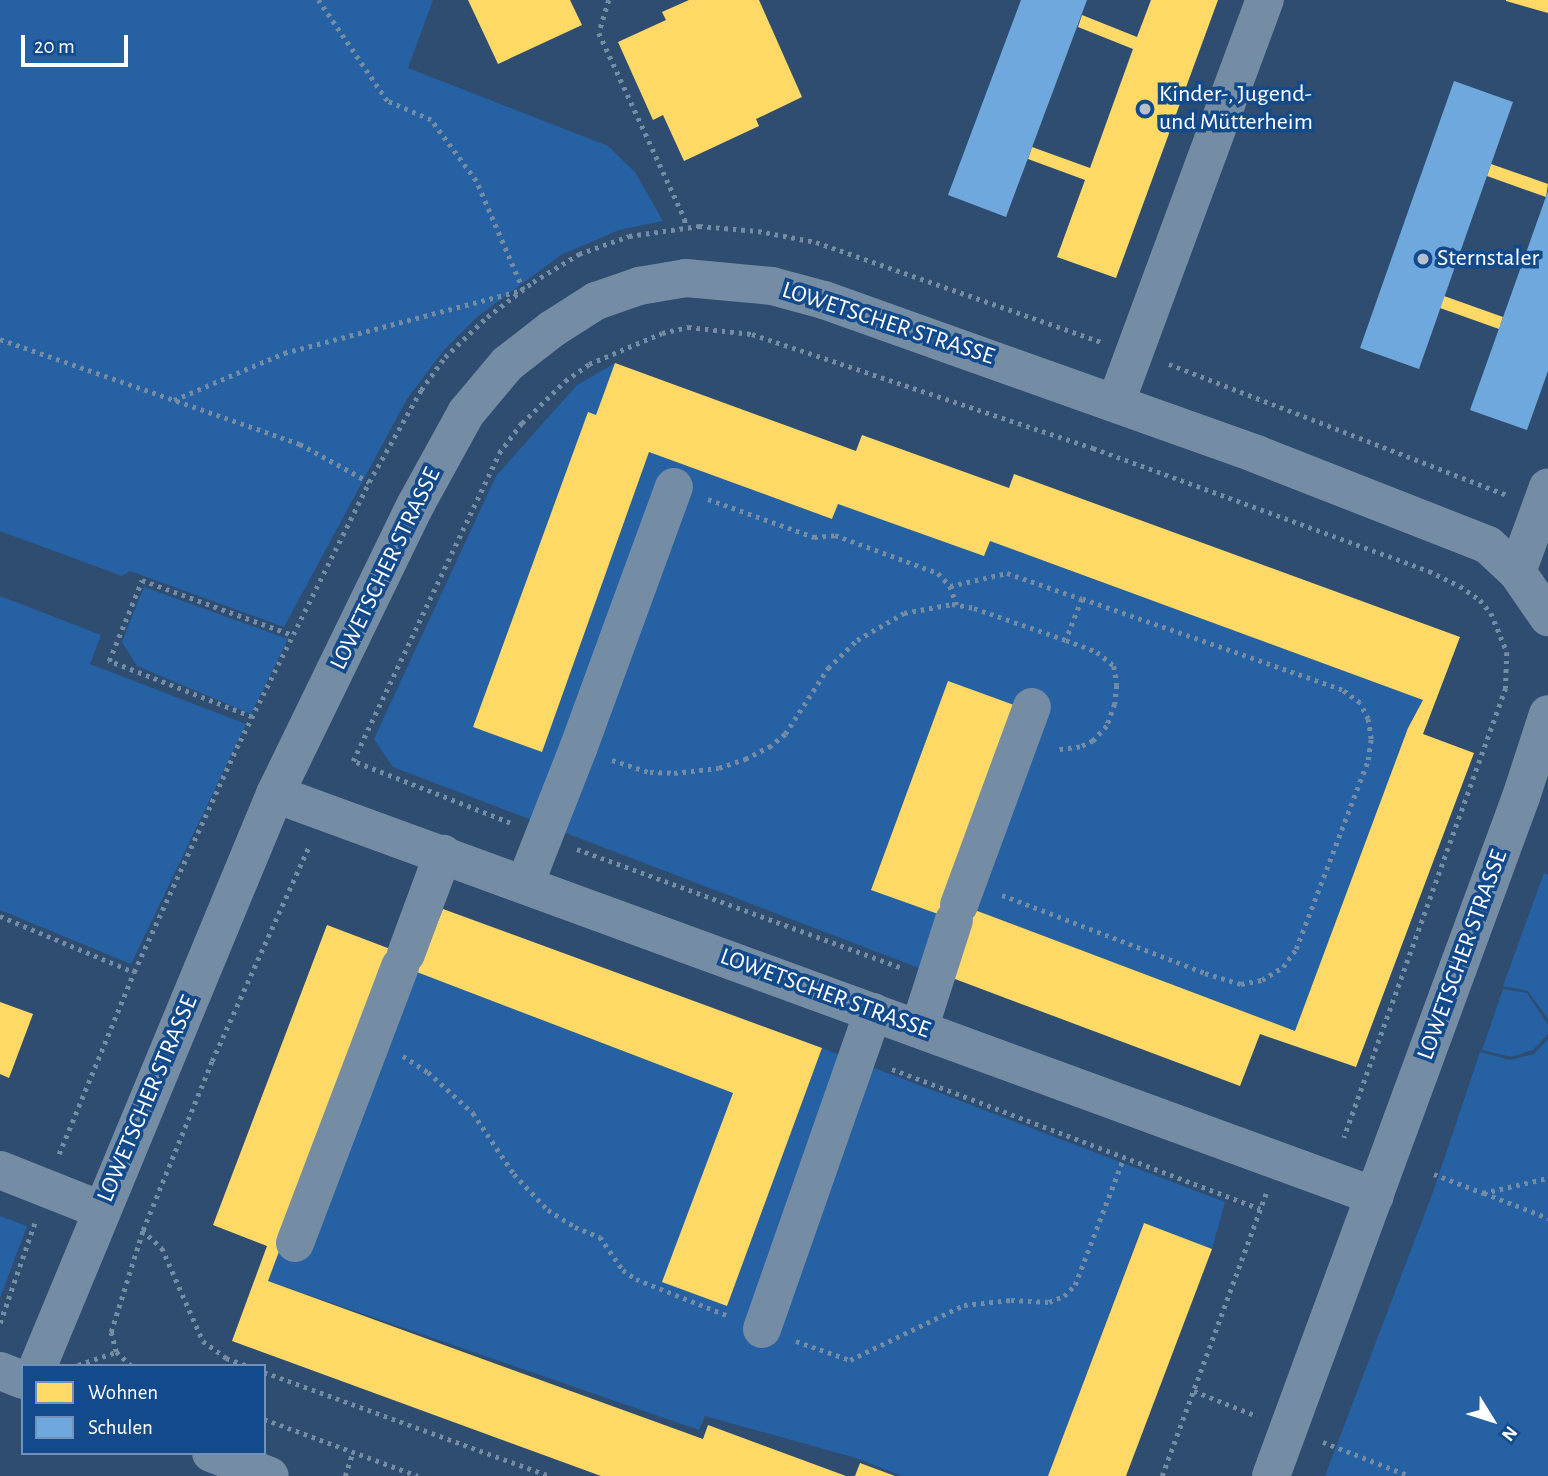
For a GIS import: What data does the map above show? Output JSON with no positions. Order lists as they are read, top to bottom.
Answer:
{
  "streets": {
    "street": ["LOWETSCHER STRASSE"]
  },
  "places": ["Kinder-, Jugend- und Mütterheim", "Sternstaler"],
  "legend": ["Wohnen", "Schulen"],
  "scale_bar": "20 m",
  "north": "bottom right"
}
